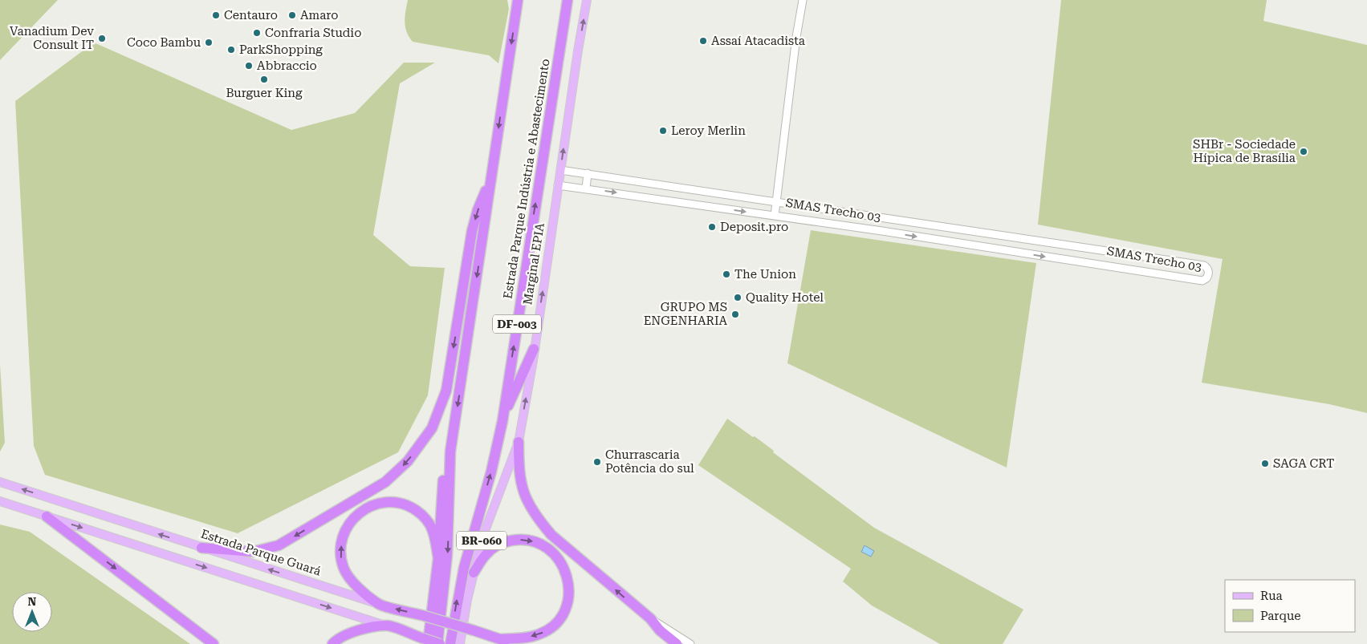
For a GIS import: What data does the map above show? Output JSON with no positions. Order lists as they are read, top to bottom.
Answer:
{
  "streets": {
    "highway": ["Estrada Parque Indústria e Abastecimento", "DF-003", "Estrada Parque Guará"],
    "main road": ["Marginal EPIA", "BR-060"],
    "street": ["SMAS Trecho 03"]
  },
  "crossings": [
    ["SMAS Trecho 03", "Marginal EPIA"]
  ],
  "one_way": ["Marginal EPIA"],
  "places": [
    "Centauro",
    "Amaro",
    "Confraria Studio",
    "Vanadium Dev Consult IT",
    "Assaí Atacadista",
    "Coco Bambu",
    "ParkShopping",
    "Abbraccio",
    "Burguer King",
    "Leroy Merlin",
    "SHBr - Sociedade Hípica de Brasília",
    "Deposit.pro",
    "The Union",
    "Quality Hotel",
    "GRUPO MS ENGENHARIA",
    "Churrascaria Potência do sul",
    "SAGA CRT"
  ],
  "legend": ["Rua", "Parque"],
  "north": "top"
}
